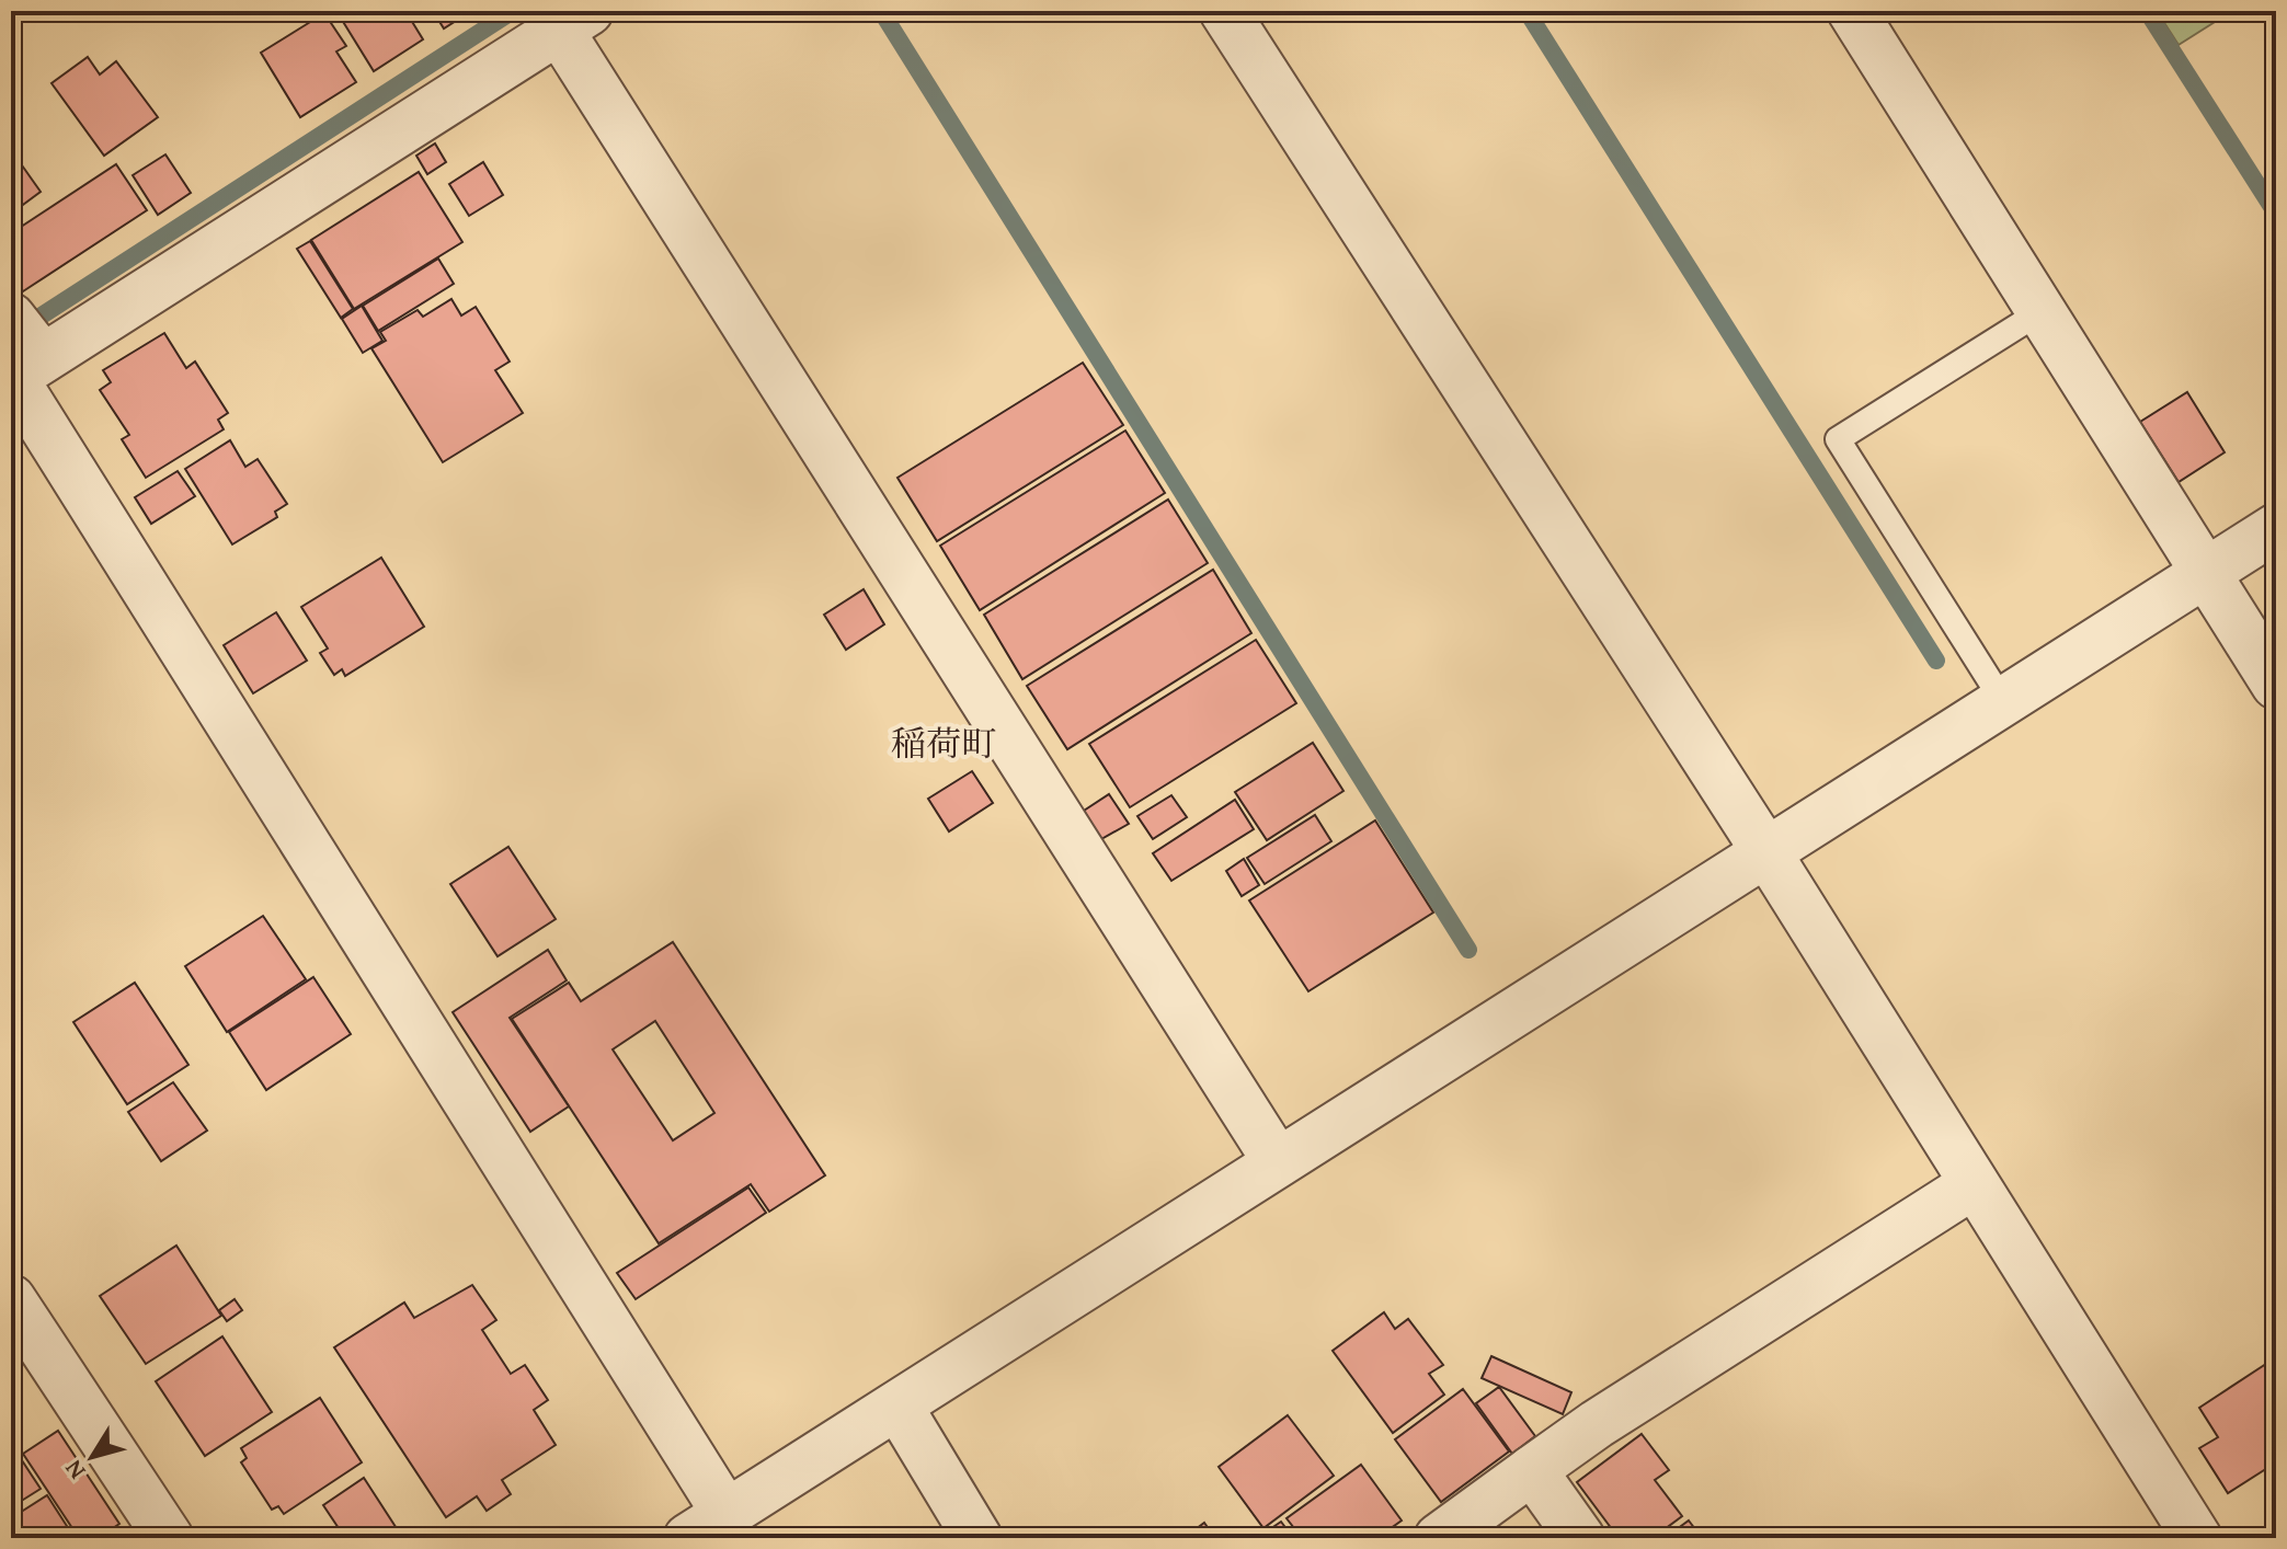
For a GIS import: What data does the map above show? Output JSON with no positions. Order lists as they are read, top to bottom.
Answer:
{
  "districts": ["稲荷町"],
  "north": "bottom left"
}
